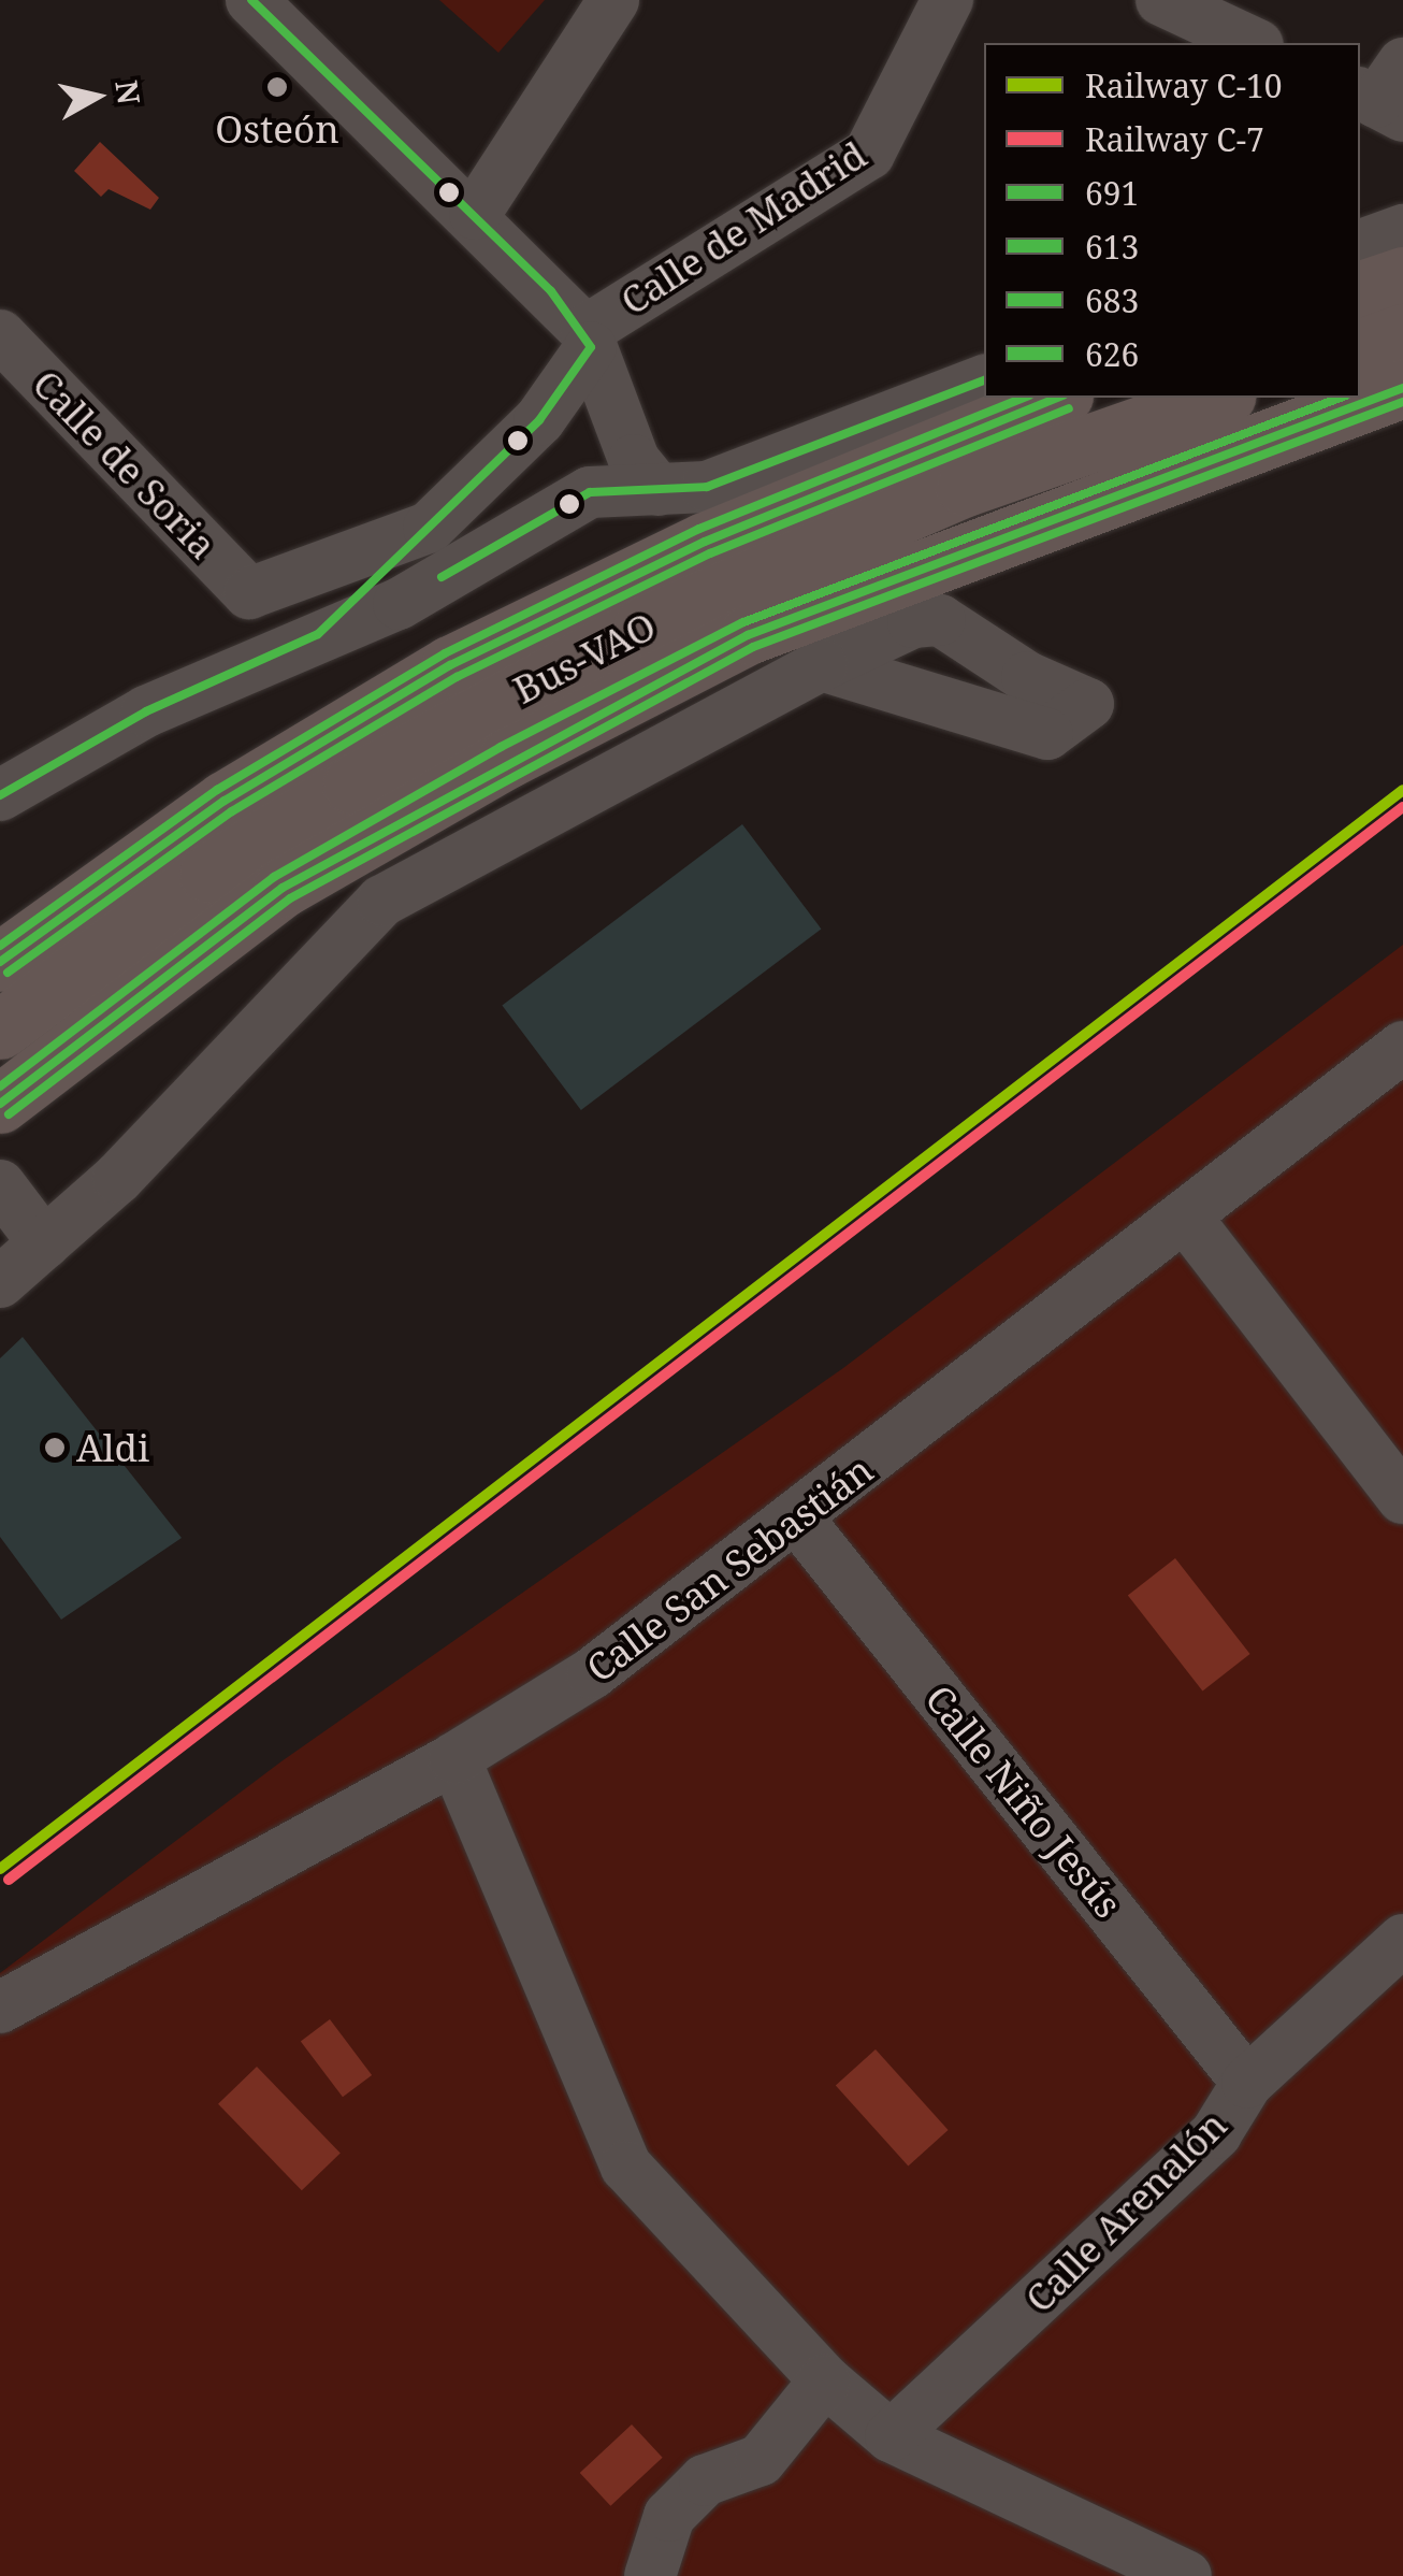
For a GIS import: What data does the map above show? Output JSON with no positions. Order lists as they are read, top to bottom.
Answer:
{
  "streets": {
    "highway": ["Bus-VAO"],
    "street": [
      "Calle de Madrid",
      "Calle de Soria",
      "Calle San Sebastián",
      "Calle Niño Jesús",
      "Calle Arenalón"
    ]
  },
  "crossings": [
    ["Calle San Sebastián", "Calle Niño Jesús"],
    ["Calle Niño Jesús", "Calle Arenalón"]
  ],
  "places": ["Osteón", "Aldi"],
  "lines": [
    "transit line 626",
    "transit line 691",
    "transit line 683",
    "transit line 613",
    "rail line C-10",
    "rail line C-7"
  ],
  "legend": [
    "Railway C-10",
    "Railway C-7",
    "691",
    "613",
    "683",
    "626"
  ],
  "north": "right"
}
